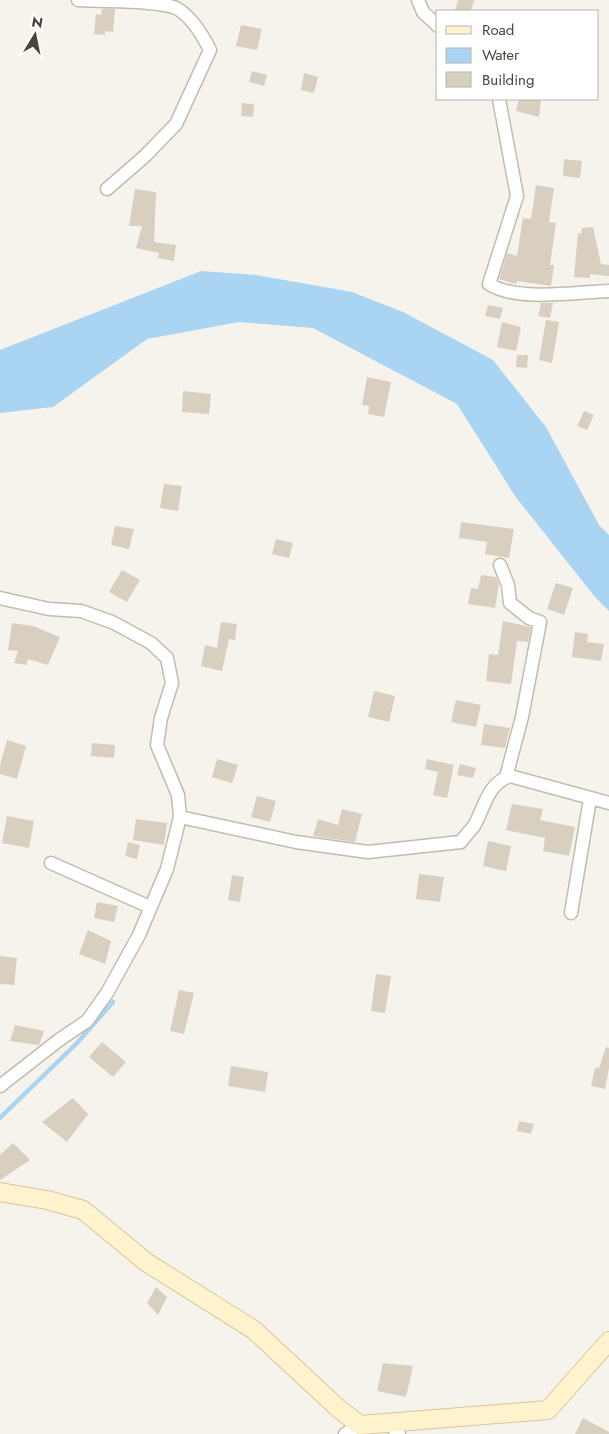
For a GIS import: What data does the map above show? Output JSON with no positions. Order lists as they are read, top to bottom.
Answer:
{
  "legend": ["Road", "Water", "Building"],
  "north": "top"
}
